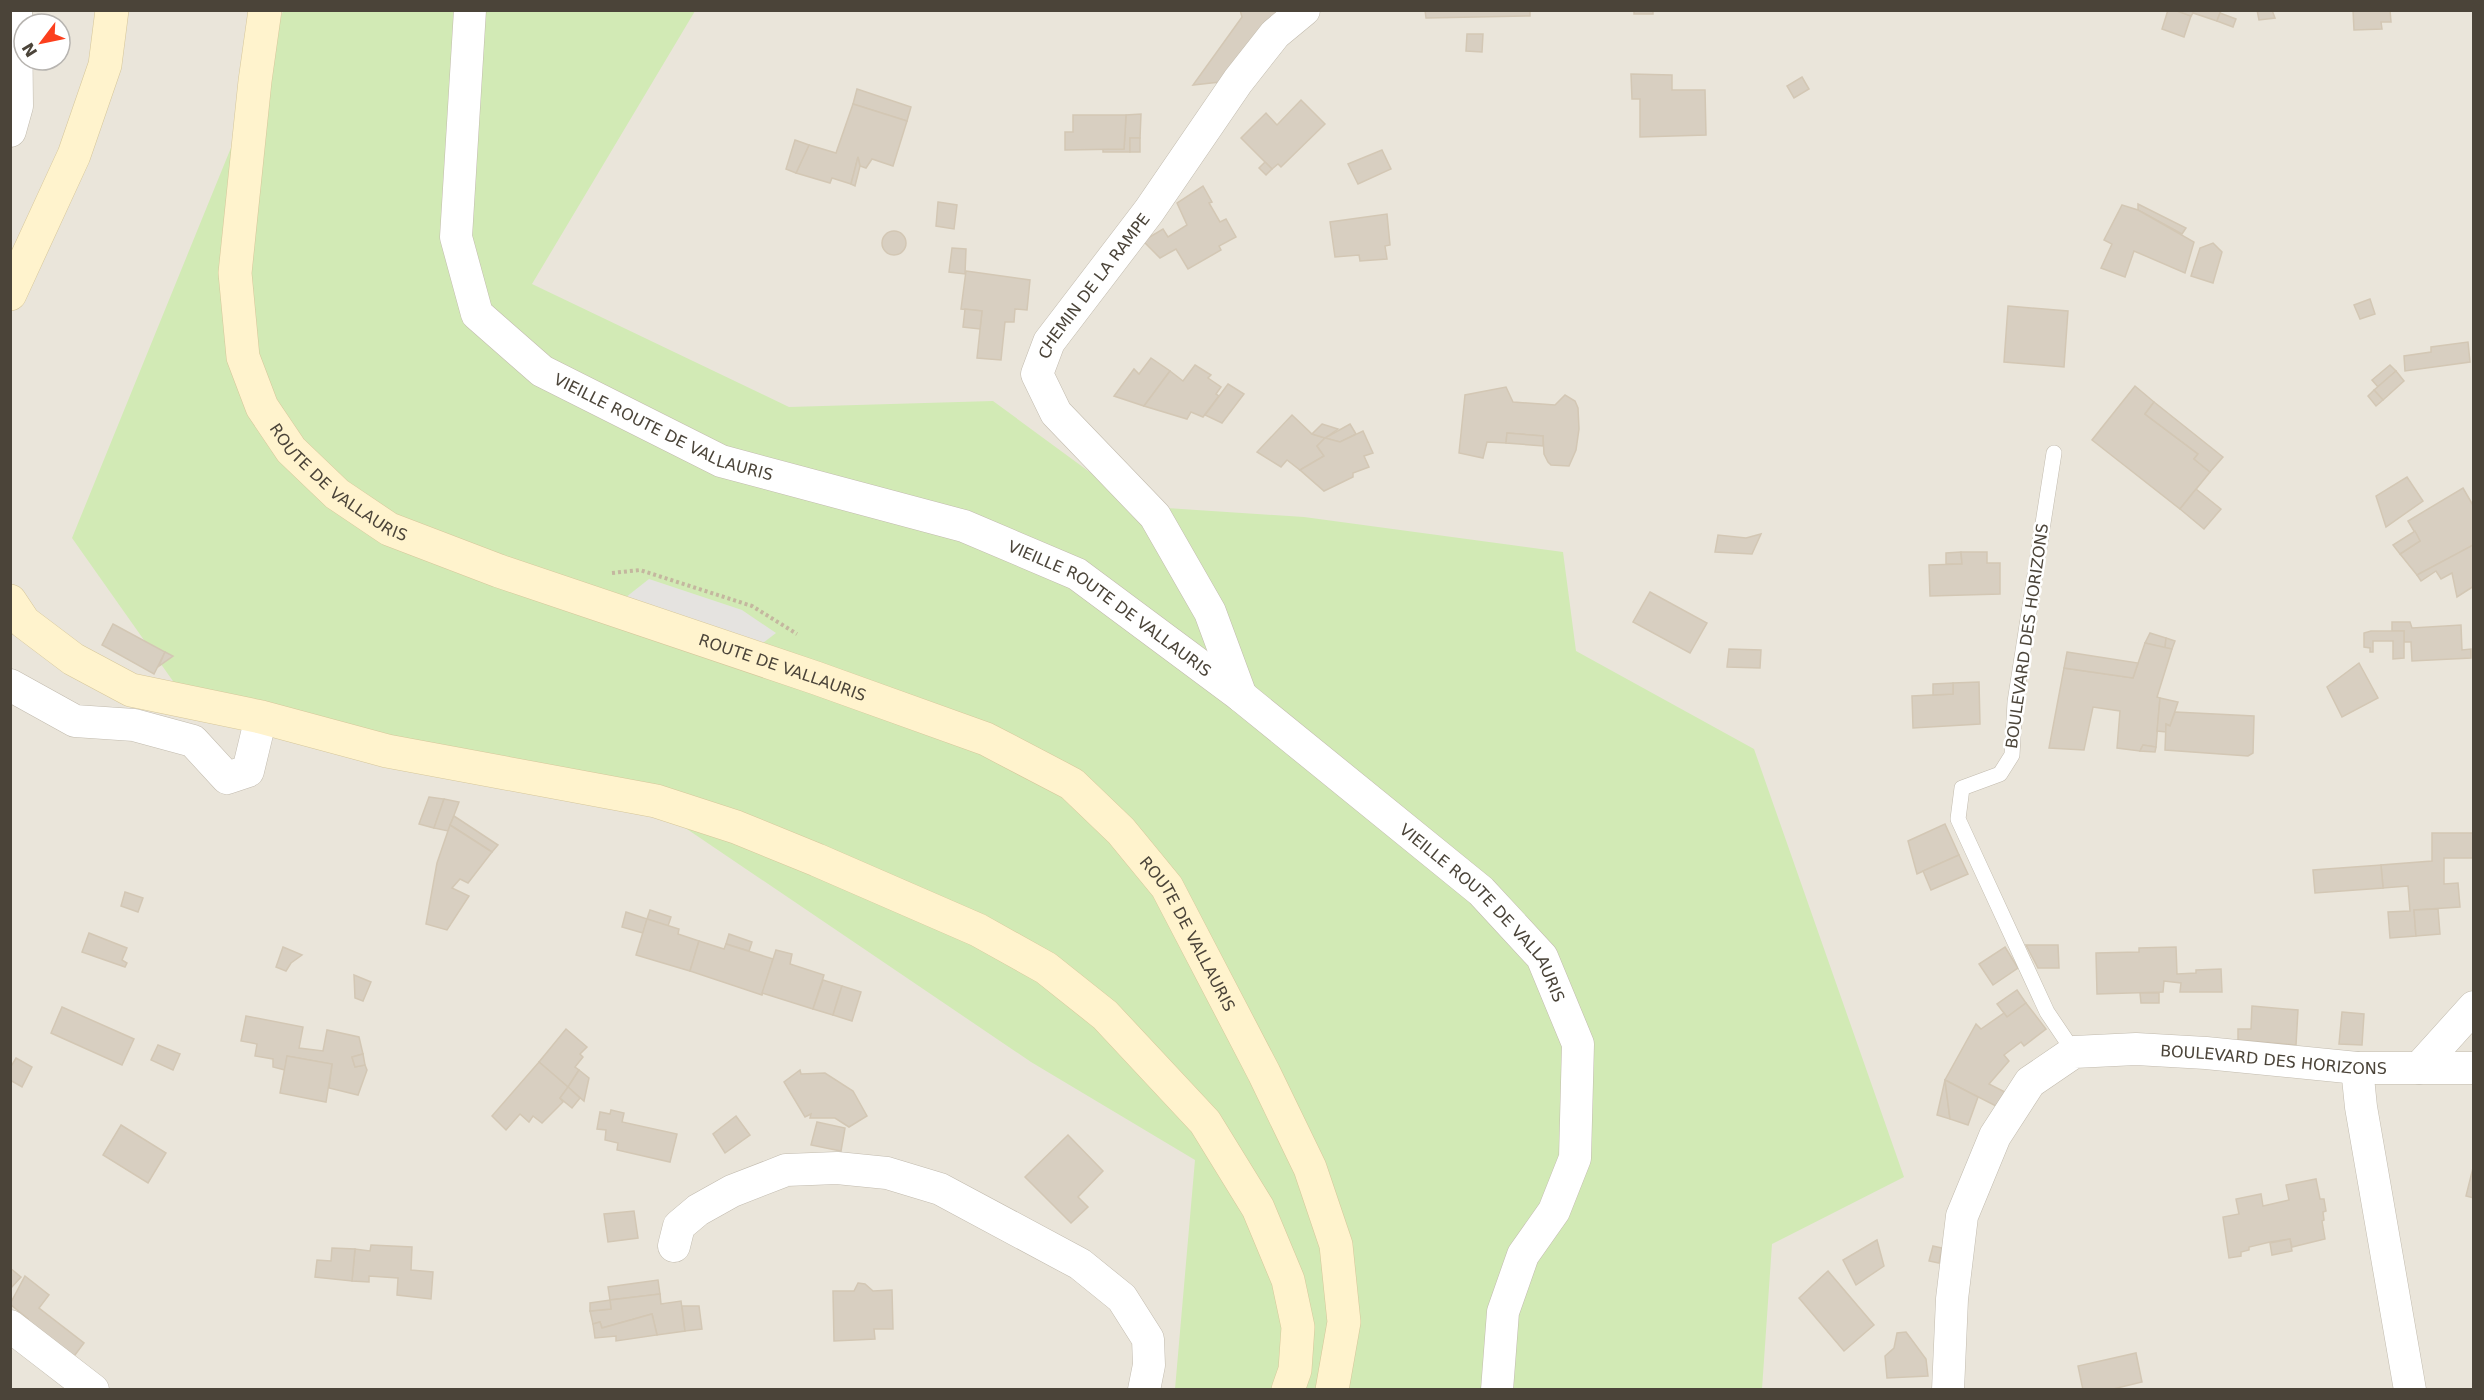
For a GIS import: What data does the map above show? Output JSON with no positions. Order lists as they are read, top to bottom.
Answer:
{
  "streets": {
    "main road": ["ROUTE DE VALLAURIS"],
    "street": ["CHEMIN DE LA RAMPE", "VIEILLE ROUTE DE VALLAURIS", "BOULEVARD DES HORIZONS"]
  },
  "crossings": [
    ["CHEMIN DE LA RAMPE", "VIEILLE ROUTE DE VALLAURIS"]
  ],
  "north": "bottom left"
}
